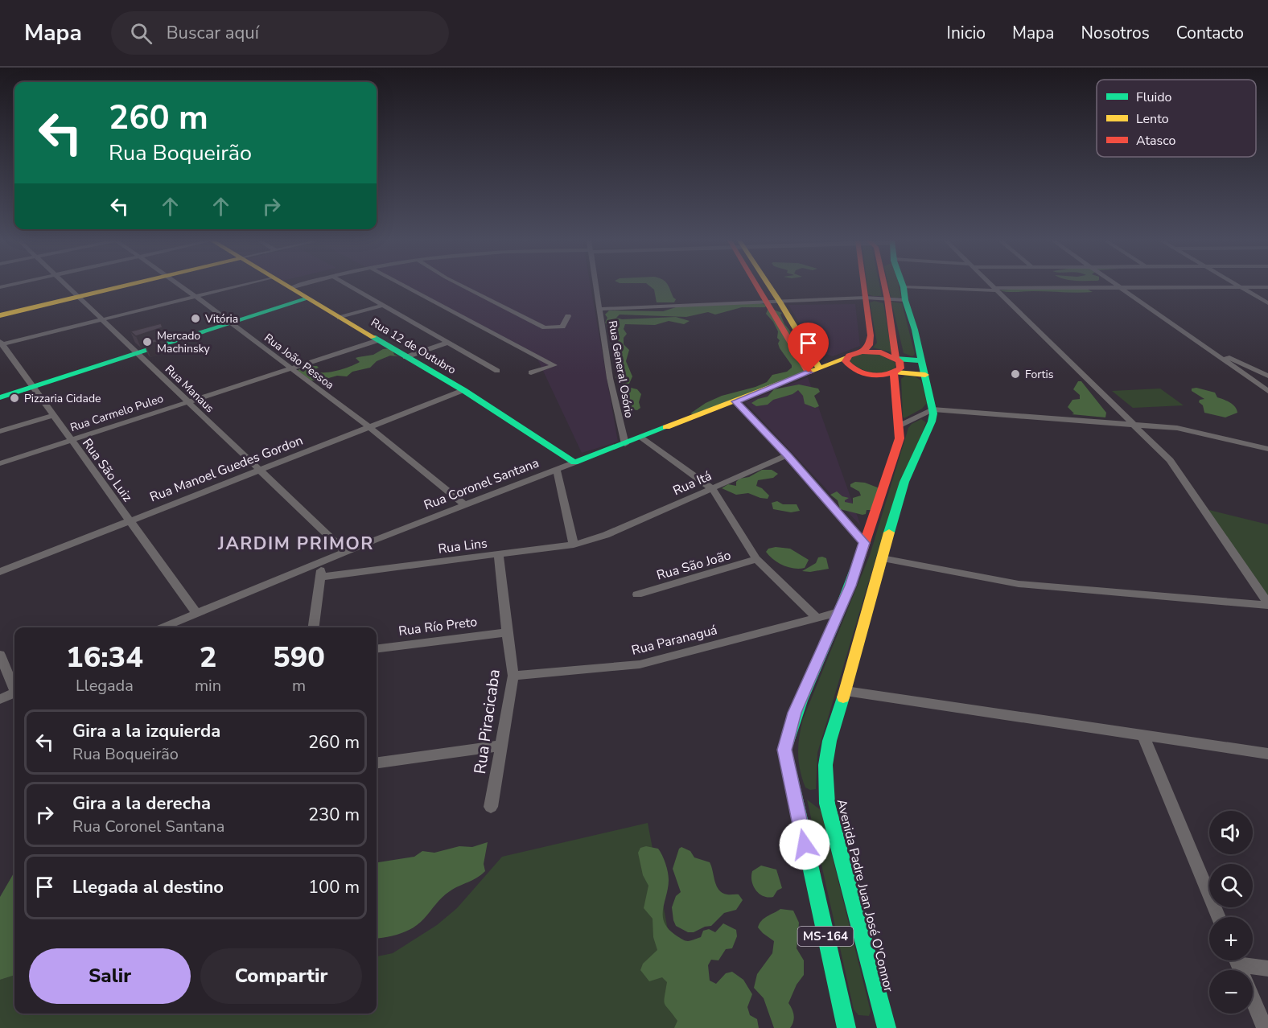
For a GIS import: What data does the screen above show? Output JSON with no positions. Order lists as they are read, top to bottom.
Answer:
{
  "streets": {
    "main road": [
      "Rua 12 de Outubro",
      "Rua Coronel Santana",
      "Avenida Padre Juan José O'Connor",
      "MS-164"
    ],
    "street": [
      "Rua João Pessoa",
      "Rua General Osório",
      "Rua Manaus",
      "Rua Carmelo Puleo",
      "Rua Manoel Guedes Gordon",
      "Rua São Luiz",
      "Rua Itá",
      "Rua Lins",
      "Rua São João",
      "Rua Río Preto",
      "Rua Paranaguá",
      "Rua Piracicaba"
    ]
  },
  "crossings": [
    ["Rua 12 de Outubro", "Rua Carmelo Puleo"],
    ["Rua 12 de Outubro", "Rua Manoel Guedes Gordon"],
    ["Rua 12 de Outubro", "Rua Coronel Santana"],
    ["Rua João Pessoa", "Rua Carmelo Puleo"],
    ["Rua João Pessoa", "Rua Manoel Guedes Gordon"],
    ["Rua João Pessoa", "Rua Coronel Santana"],
    ["Rua General Osório", "Rua Coronel Santana"],
    ["Rua Manaus", "Rua Carmelo Puleo"],
    ["Rua Manaus", "Rua Manoel Guedes Gordon"],
    ["Rua Manaus", "Rua Coronel Santana"],
    ["Rua Carmelo Puleo", "Rua São Luiz"],
    ["Rua Manoel Guedes Gordon", "Rua São Luiz"],
    ["Rua São Luiz", "Rua Coronel Santana"],
    ["Rua Itá", "Rua Lins"],
    ["Rua Coronel Santana", "Avenida Padre Juan José O'Connor"],
    ["Rua Coronel Santana", "MS-164"],
    ["Rua Lins", "Rua Piracicaba"],
    ["Rua Río Preto", "Rua Piracicaba"],
    ["Rua Paranaguá", "Rua Piracicaba"],
    ["Rua Paranaguá", "MS-164"]
  ],
  "districts": ["JARDIM PRIMOR"],
  "places": [
    "Vitória",
    "Mercado Machinsky",
    "Fortis",
    "Pizzaria Cidade"
  ],
  "legend": ["Fluido", "Lento", "Atasco"],
  "page": {
    "header": "Mapa",
    "search": "Buscar aquí",
    "nav": [
      "Inicio",
      "Mapa",
      "Nosotros",
      "Contacto"
    ],
    "turn": ["260 m", "Rua Boqueirão"],
    "eta": [
      "16:34",
      "Llegada",
      "2",
      "min",
      "590",
      "m"
    ],
    "list": [
      {
        "name": "Gira a la izquierda",
        "note": "Rua Boqueirão",
        "value": "260 m"
      },
      {
        "name": "Gira a la derecha",
        "note": "Rua Coronel Santana",
        "value": "230 m"
      },
      {
        "name": "Llegada al destino",
        "value": "100 m"
      }
    ],
    "map_buttons": ["+", "−"],
    "buttons": ["Salir", "Compartir"]
  }
}
